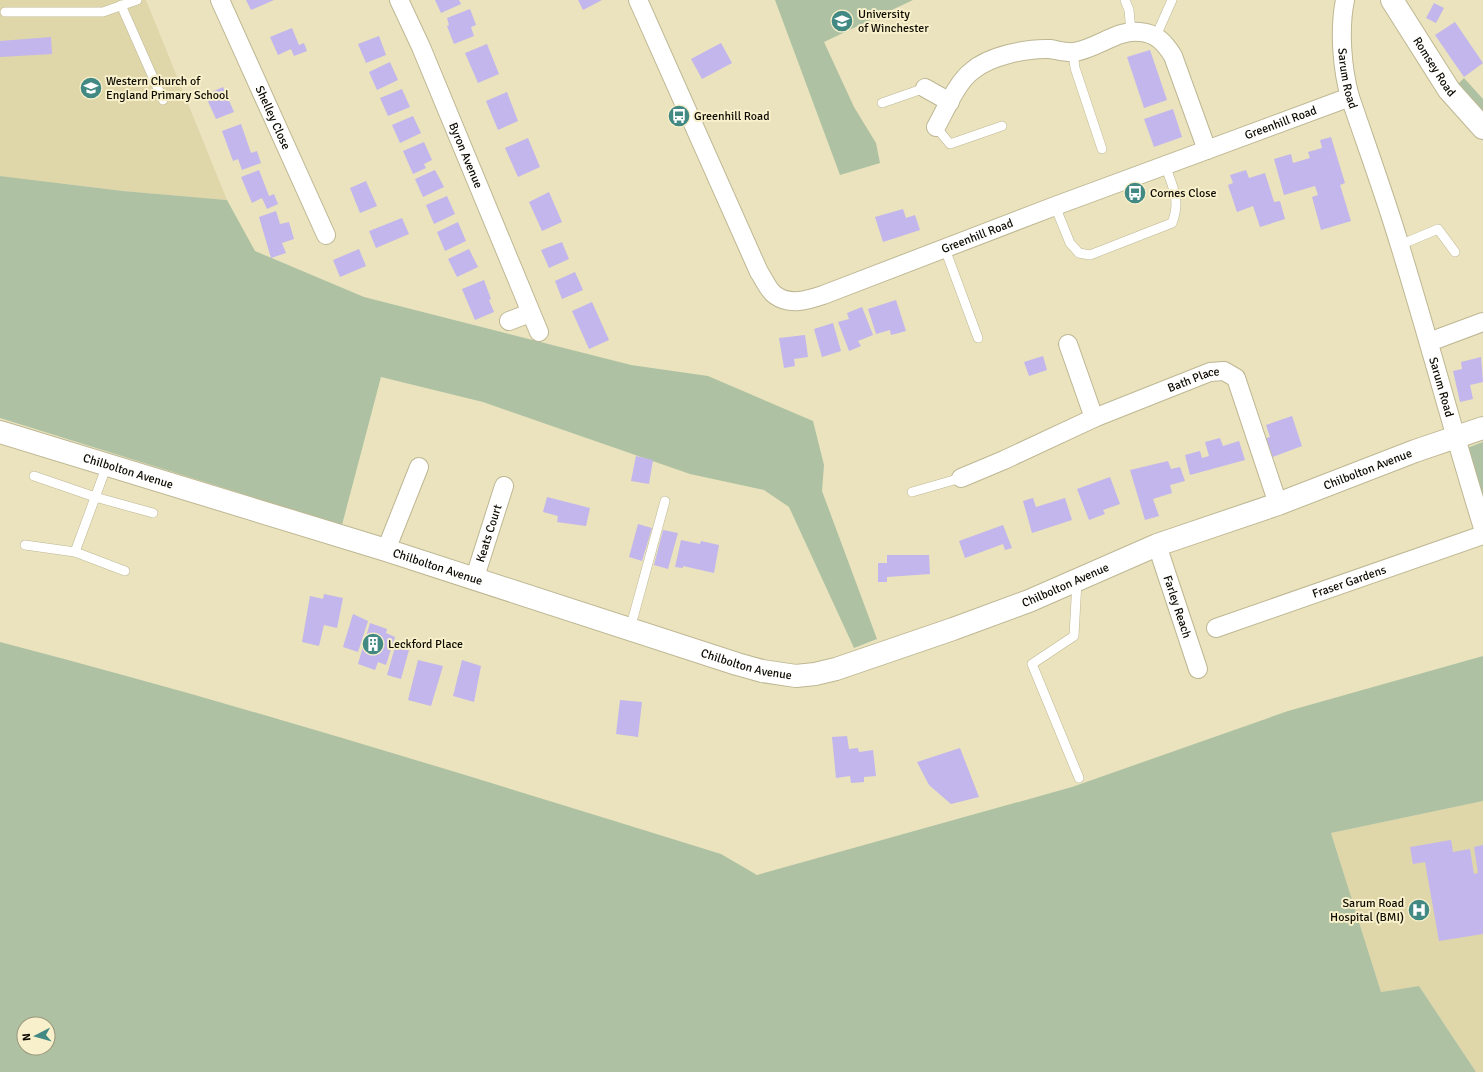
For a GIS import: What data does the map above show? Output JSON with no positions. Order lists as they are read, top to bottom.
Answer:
{
  "streets": {
    "main road": ["Romsey Road", "Chilbolton Avenue"],
    "street": [
      "Sarum Road",
      "Shelley Close",
      "Greenhill Road",
      "Byron Avenue",
      "Bath Place",
      "Keats Court",
      "Fraser Gardens",
      "Farley Reach"
    ]
  },
  "crossings": [
    ["Sarum Road", "Greenhill Road"],
    ["Sarum Road", "Chilbolton Avenue"],
    ["Bath Place", "Chilbolton Avenue"],
    ["Chilbolton Avenue", "Keats Court"],
    ["Chilbolton Avenue", "Farley Reach"]
  ],
  "places": {
    "school or university": ["University of Winchester", "Western Church of England Primary School"],
    "bus stop": ["Greenhill Road", "Cornes Close"],
    "building": ["Leckford Place"],
    "hospital": ["Sarum Road Hospital (BMI)"]
  },
  "north": "left"
}
